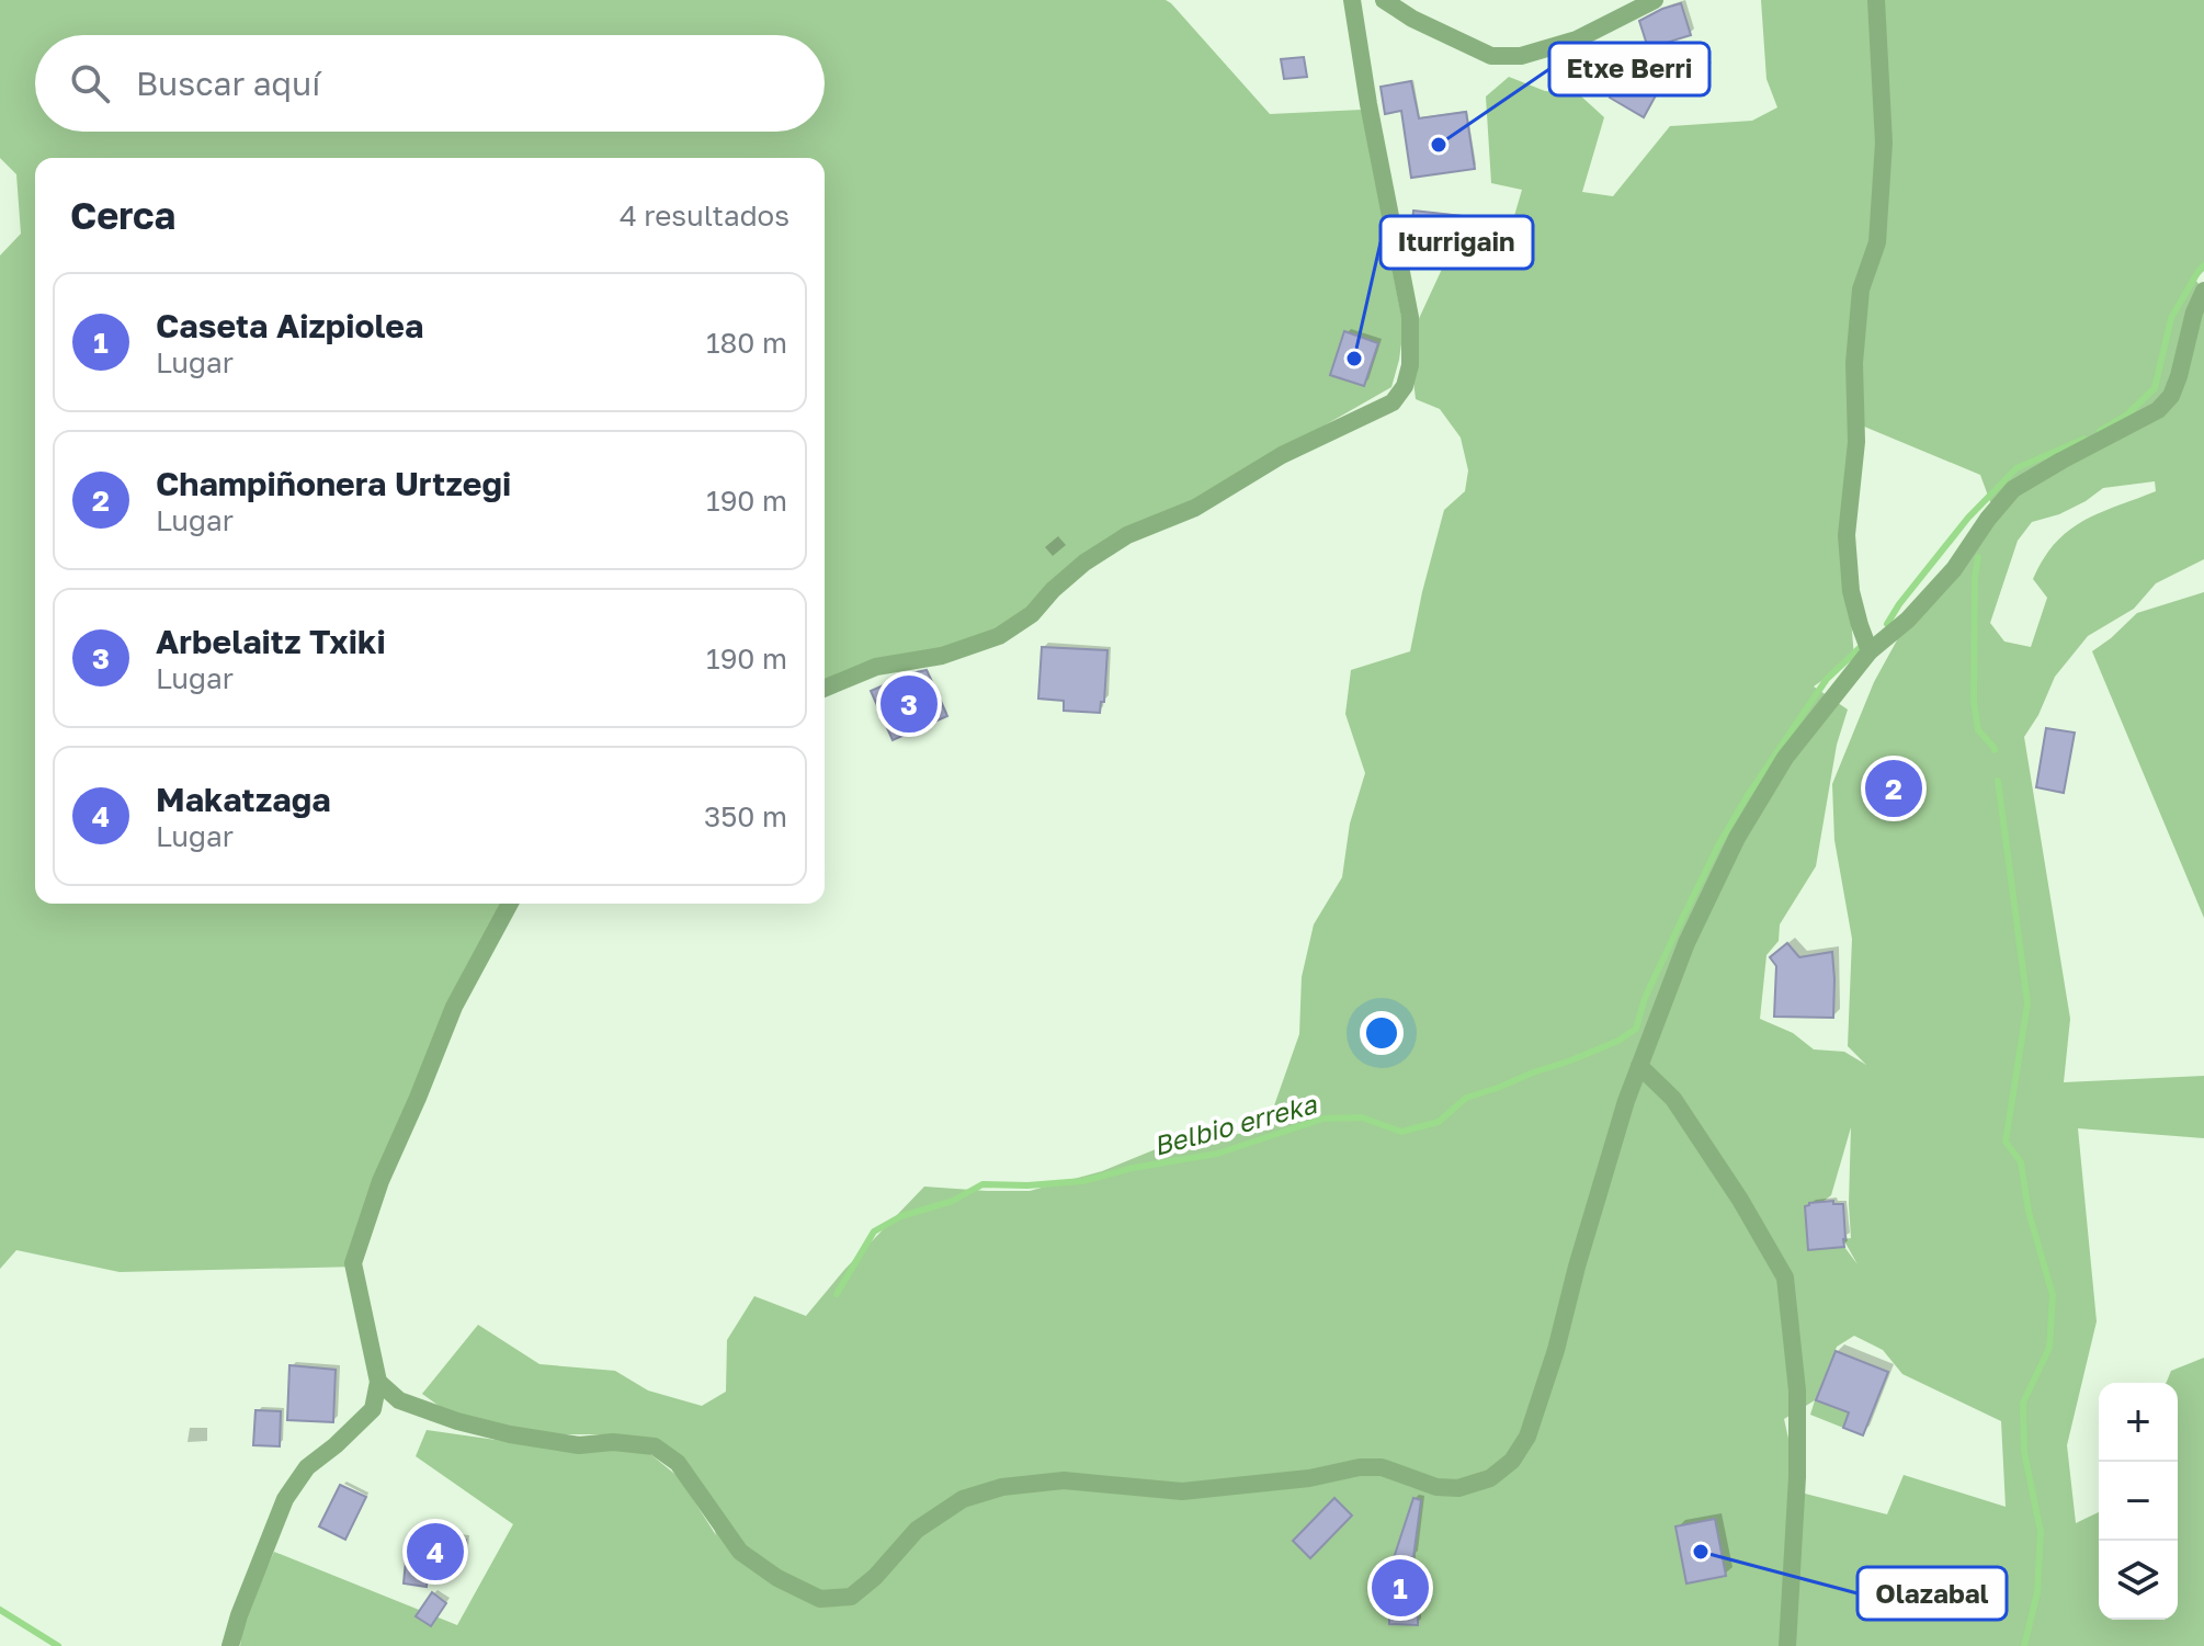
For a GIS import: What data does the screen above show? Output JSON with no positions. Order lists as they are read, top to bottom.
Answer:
{
  "water": ["Belbio erreka"],
  "places": ["Etxe Berri", "Iturrigain", "Olazabal"],
  "page": {
    "search": "Buscar aquí",
    "heading": ["Cerca", "4 resultados"],
    "list": [
      {
        "mark": "1",
        "name": "Caseta Aizpiolea",
        "note": "Lugar",
        "value": "180 m"
      },
      {
        "mark": "2",
        "name": "Champiñonera Urtzegi",
        "note": "Lugar",
        "value": "190 m"
      },
      {
        "mark": "3",
        "name": "Arbelaitz Txiki",
        "note": "Lugar",
        "value": "190 m"
      },
      {
        "mark": "4",
        "name": "Makatzaga",
        "note": "Lugar",
        "value": "350 m"
      }
    ],
    "pins": [
      "3",
      "2",
      "4",
      "1"
    ],
    "map_buttons": ["+", "−"]
  }
}
